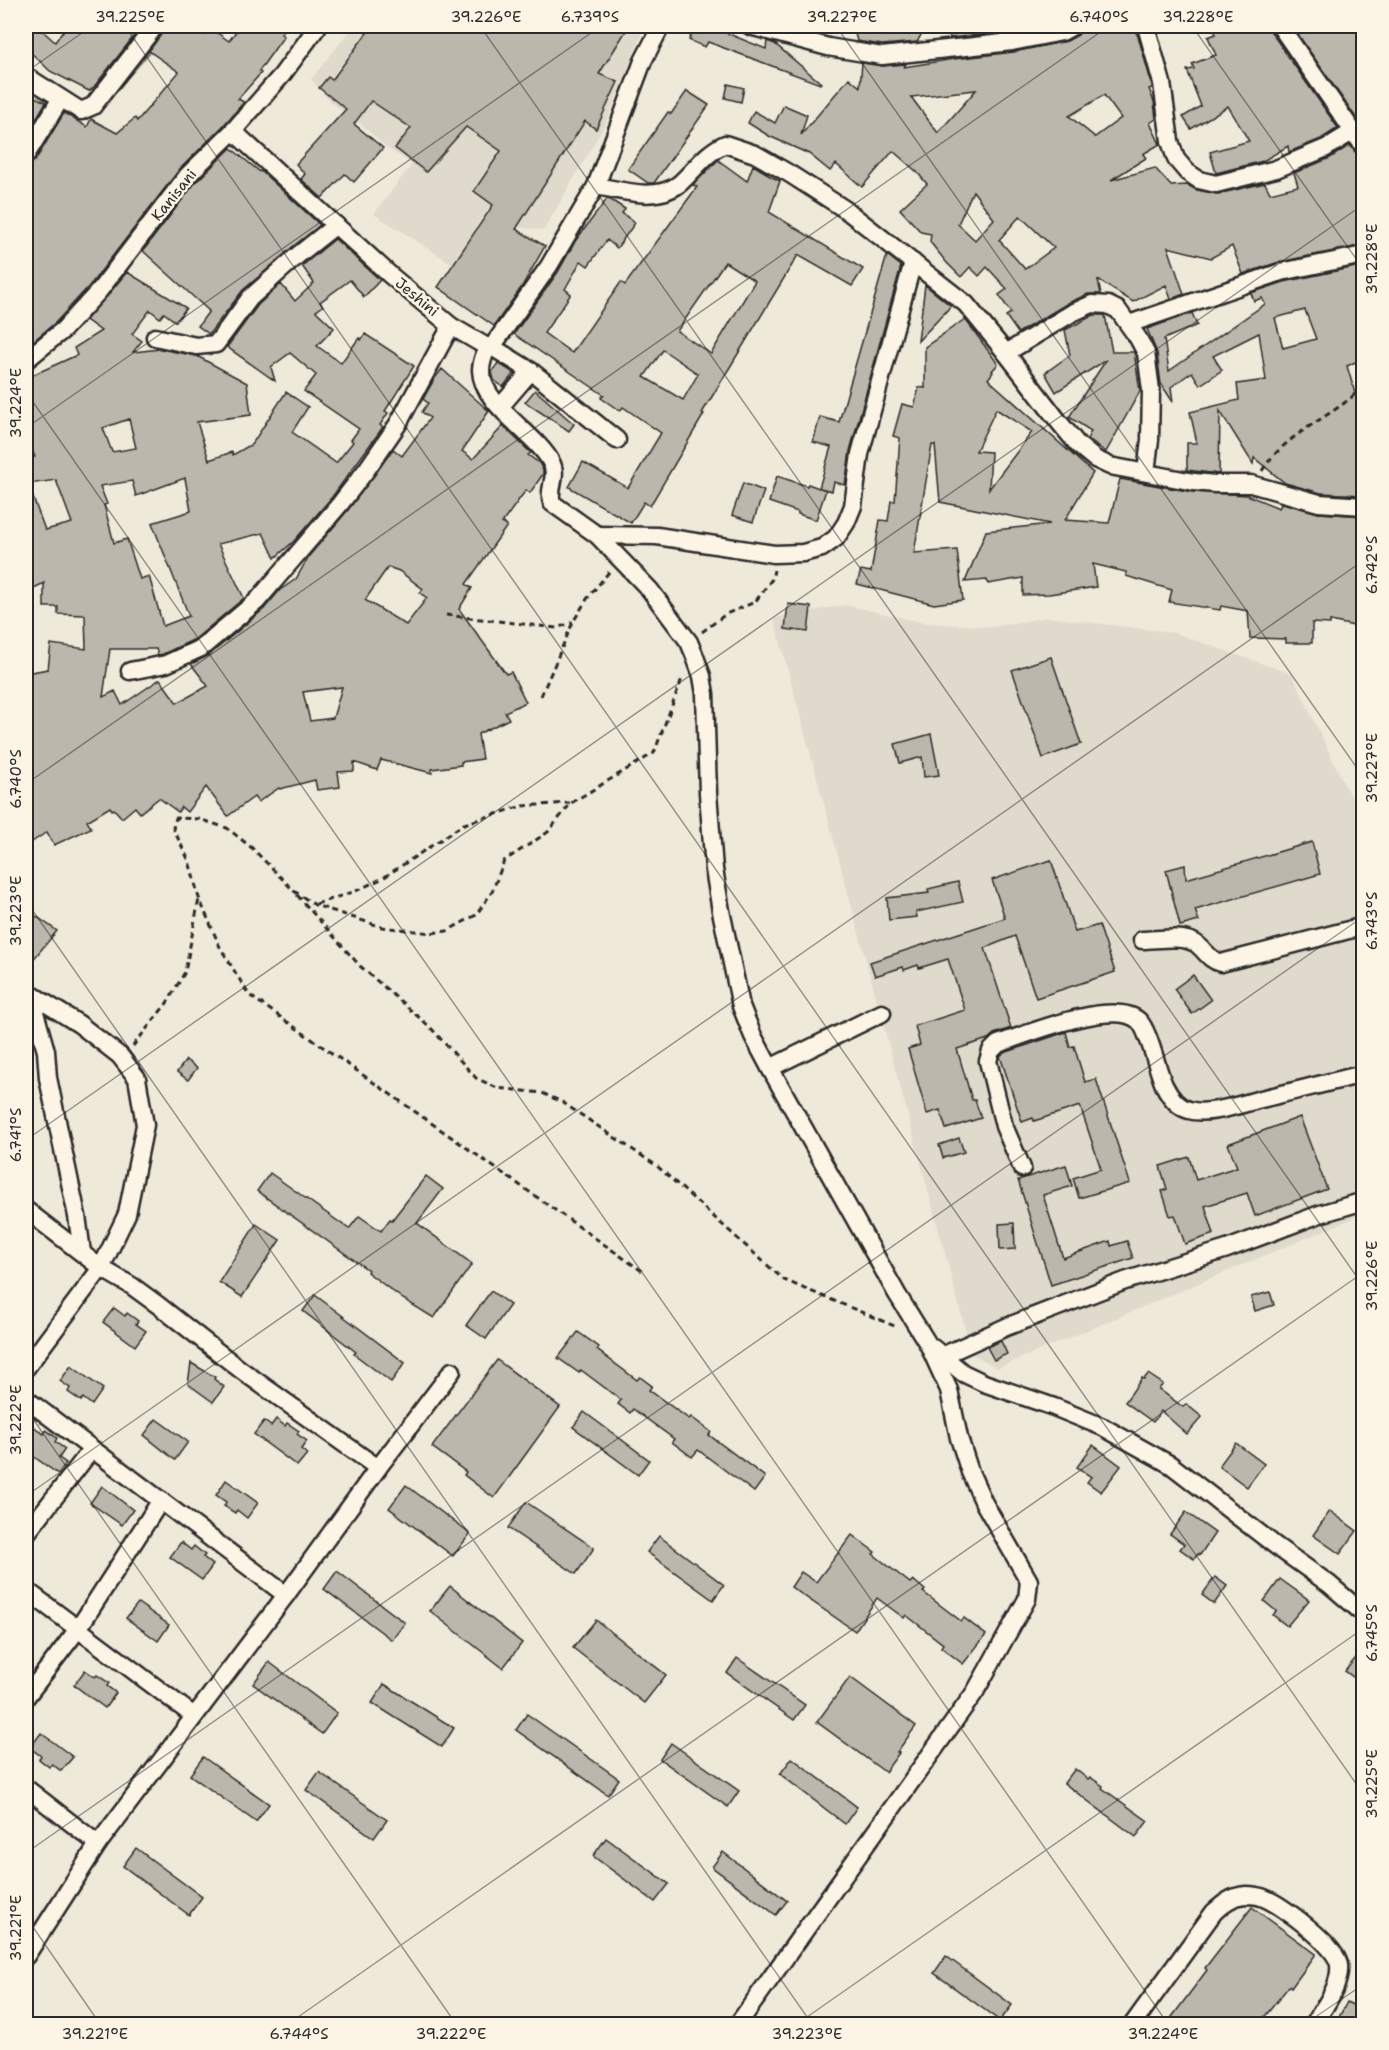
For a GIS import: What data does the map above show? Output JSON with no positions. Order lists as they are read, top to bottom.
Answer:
{
  "streets": {
    "street": ["Kanisani", "Jeshini"]
  },
  "crossings": [
    ["Kanisani", "Jeshini"]
  ],
  "coordinates": [
    "39.225°E",
    "39.226°E",
    "6.739°S",
    "39.227°E",
    "6.740°S",
    "39.228°E",
    "39.224°E",
    "6.742°S",
    "39.223°E",
    "6.743°S",
    "6.741°S",
    "39.222°E",
    "6.745°S",
    "39.221°E",
    "6.744°S"
  ]
}
